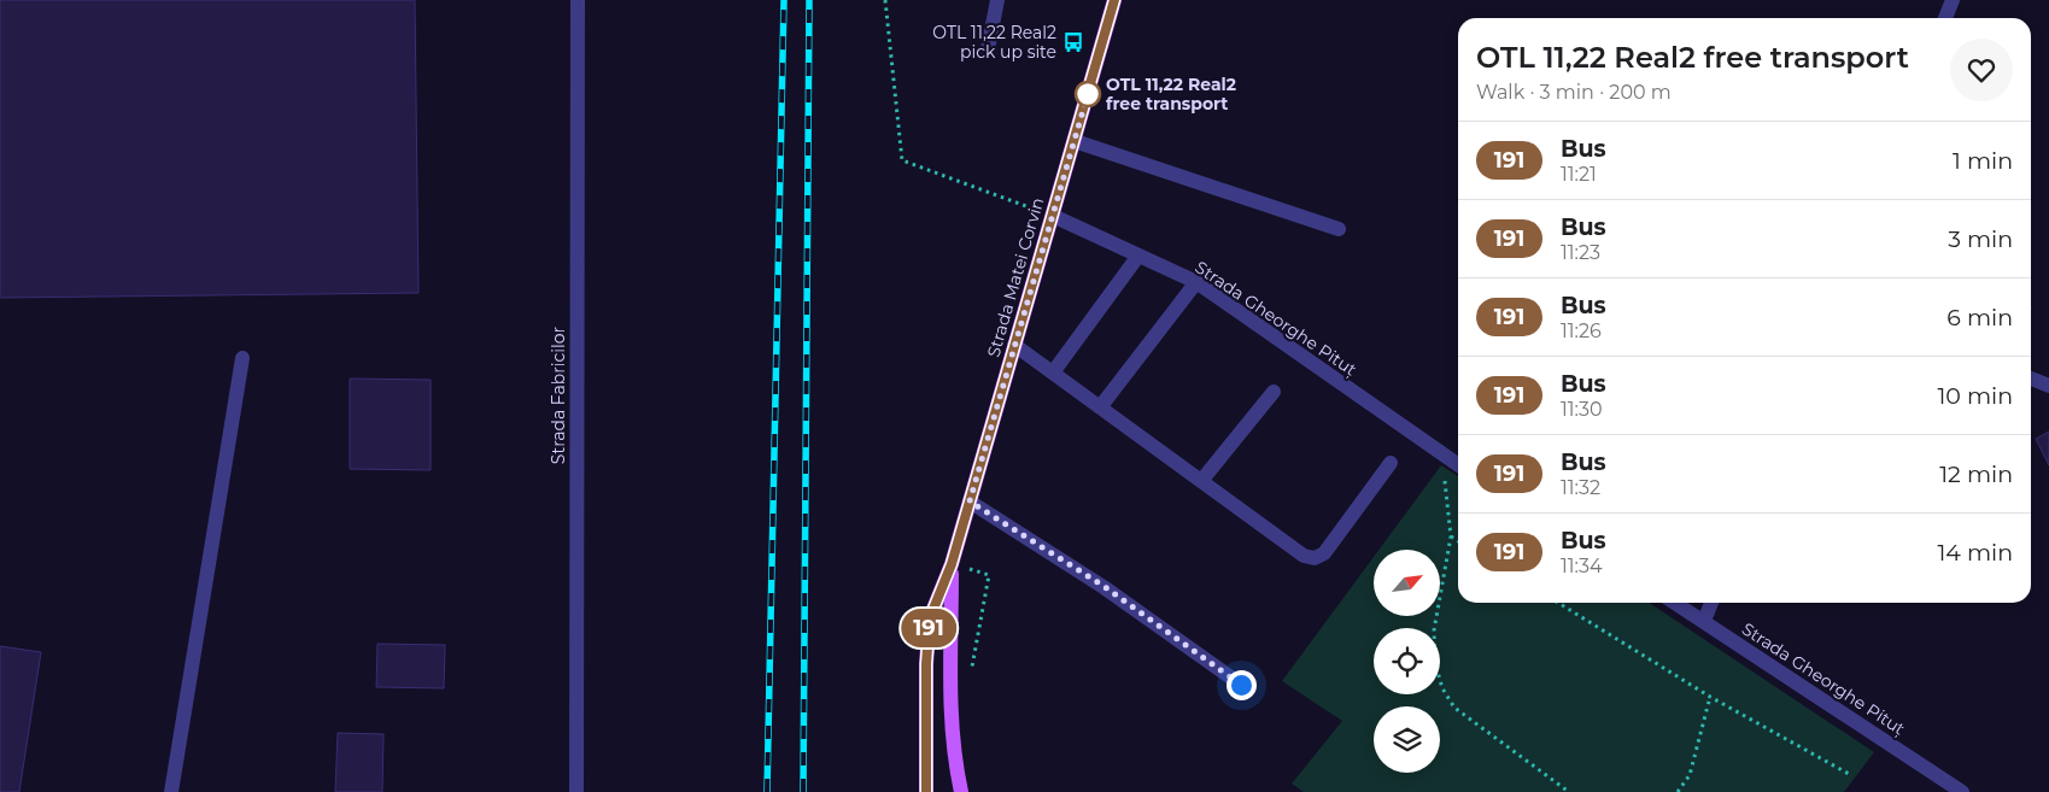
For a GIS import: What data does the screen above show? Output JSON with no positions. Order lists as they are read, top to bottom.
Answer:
{
  "streets": {
    "main road": ["Strada Matei Corvin"],
    "street": ["Strada Gheorghe Pituț", "Strada Fabricilor"]
  },
  "crossings": [
    ["Strada Matei Corvin", "Strada Gheorghe Pituț"]
  ],
  "places": {
    "bus stop": ["OTL 11,22 Real2 pick up site"],
    "other": ["OTL 11,22 Real2 free transport"]
  },
  "lines": ["bus line 191"],
  "north": "top right",
  "page": {
    "on_map": "191",
    "heading": ["OTL 11,22 Real2 free transport", "Walk · 3 min · 200 m"],
    "list": [
      {
        "mark": "191",
        "name": "Bus",
        "note": "11:21",
        "value": "1 min"
      },
      {
        "mark": "191",
        "name": "Bus",
        "note": "11:23",
        "value": "3 min"
      },
      {
        "mark": "191",
        "name": "Bus",
        "note": "11:26",
        "value": "6 min"
      },
      {
        "mark": "191",
        "name": "Bus",
        "note": "11:30",
        "value": "10 min"
      },
      {
        "mark": "191",
        "name": "Bus",
        "note": "11:32",
        "value": "12 min"
      },
      {
        "mark": "191",
        "name": "Bus",
        "note": "11:34",
        "value": "14 min"
      }
    ]
  }
}
